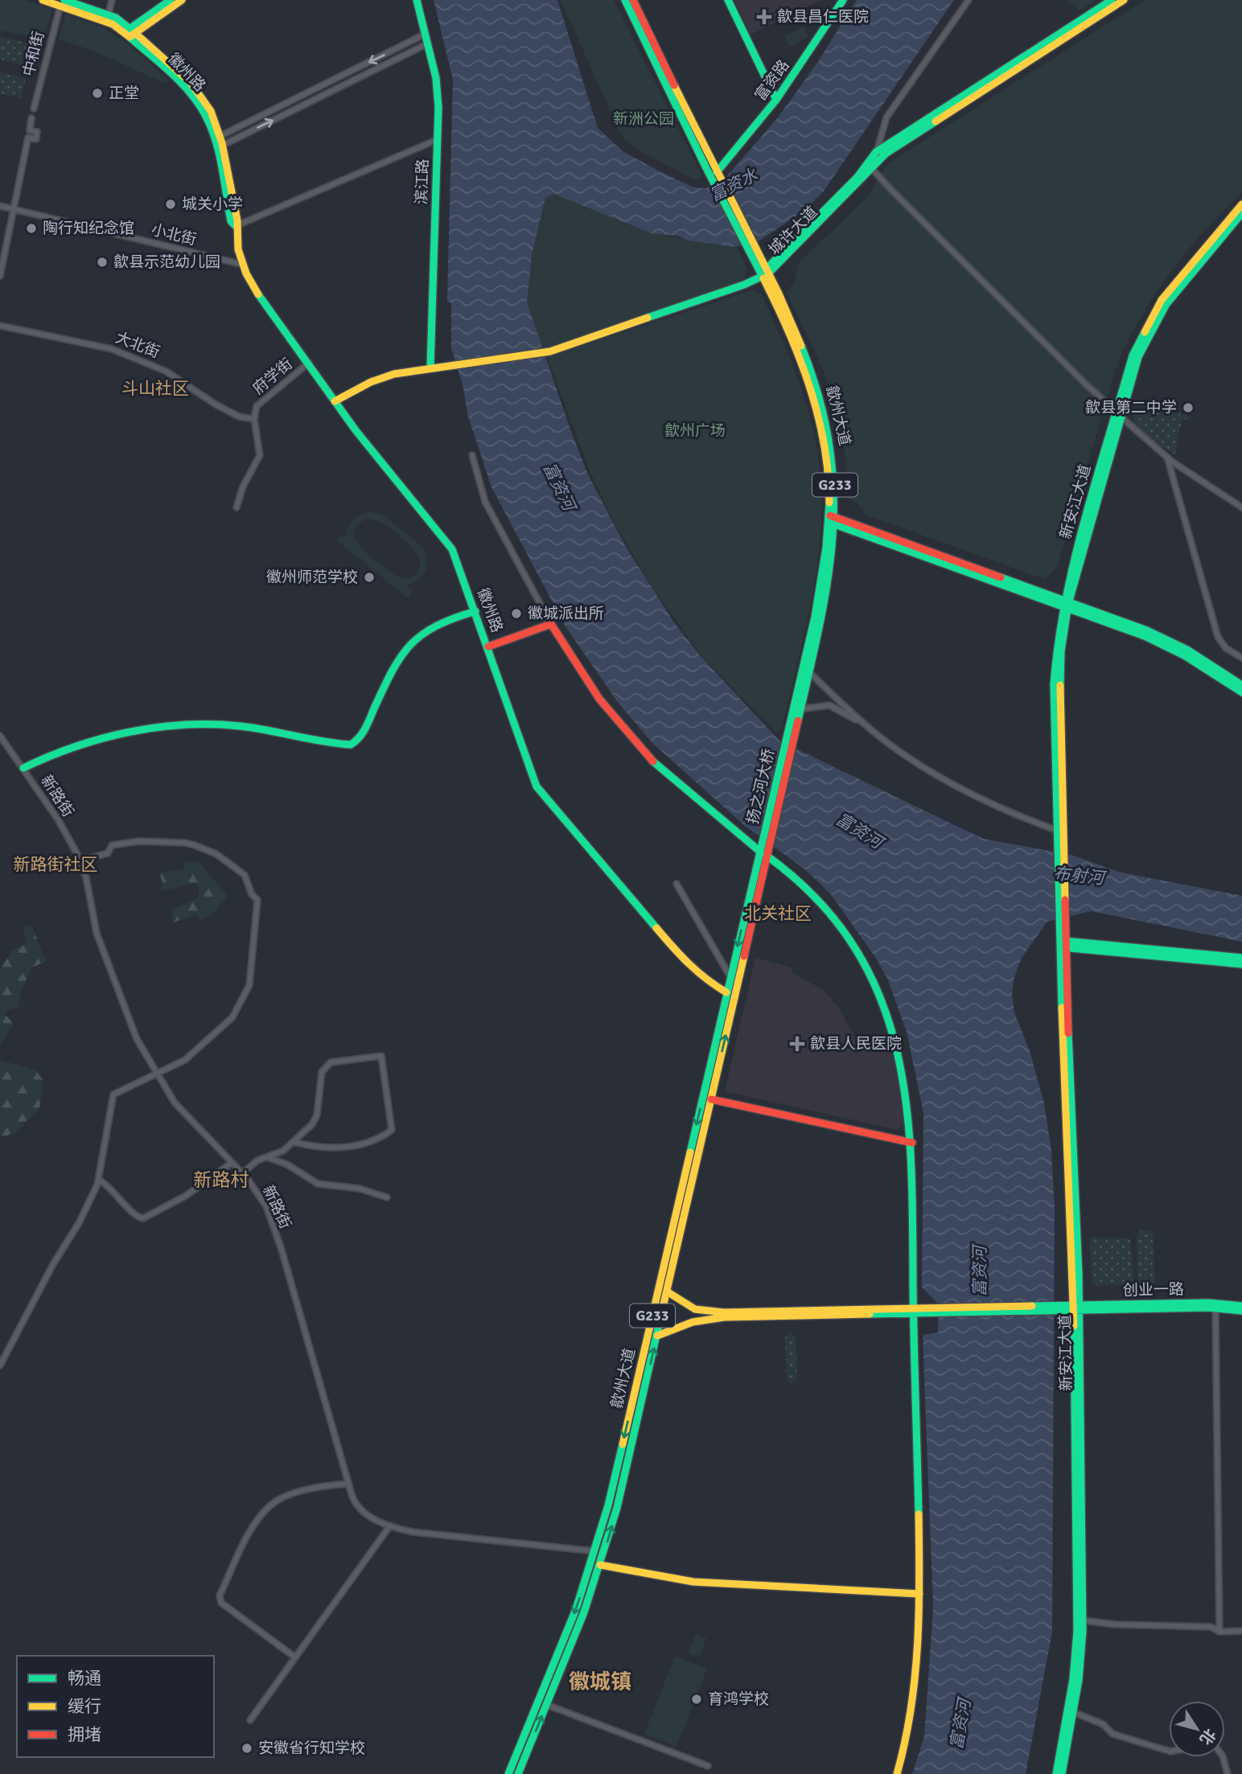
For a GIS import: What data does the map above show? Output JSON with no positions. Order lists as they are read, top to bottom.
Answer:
{
  "streets": {
    "main road": [
      "徽州路",
      "富资路",
      "滨江路",
      "城许大道",
      "歙州大道",
      "G233",
      "新安江大道",
      "扬之河大桥",
      "创业一路"
    ],
    "street": [
      "中和街",
      "小北街",
      "大北街",
      "府学街",
      "新路街"
    ]
  },
  "crossings": [
    ["中和街", "徽州路"],
    ["徽州路", "小北街"],
    ["徽州路", "府学街"],
    ["徽州路", "歙州大道"],
    ["富资路", "歙州大道"],
    ["富资路", "G233"],
    ["城许大道", "歙州大道"],
    ["大北街", "府学街"],
    ["歙州大道", "G233"],
    ["歙州大道", "扬之河大桥"],
    ["歙州大道", "新路街"],
    ["新安江大道", "创业一路"]
  ],
  "districts": [
    "斗山社区",
    "新路街社区",
    "北关社区",
    "新路村",
    "徽城镇"
  ],
  "water": ["富资水", "富资河", "布射河"],
  "parks": ["新洲公园", "歙州广场"],
  "places": {
    "health": ["歙县昌仁医院", "歙县人民医院"],
    "other": [
      "正堂",
      "城关小学",
      "陶行知纪念馆",
      "歙县示范幼儿园",
      "歙县第二中学",
      "徽州师范学校",
      "徽城派出所",
      "育鸿学校",
      "安徽省行知学校"
    ]
  },
  "legend": ["畅通", "缓行", "拥堵"],
  "north": "bottom right"
}
